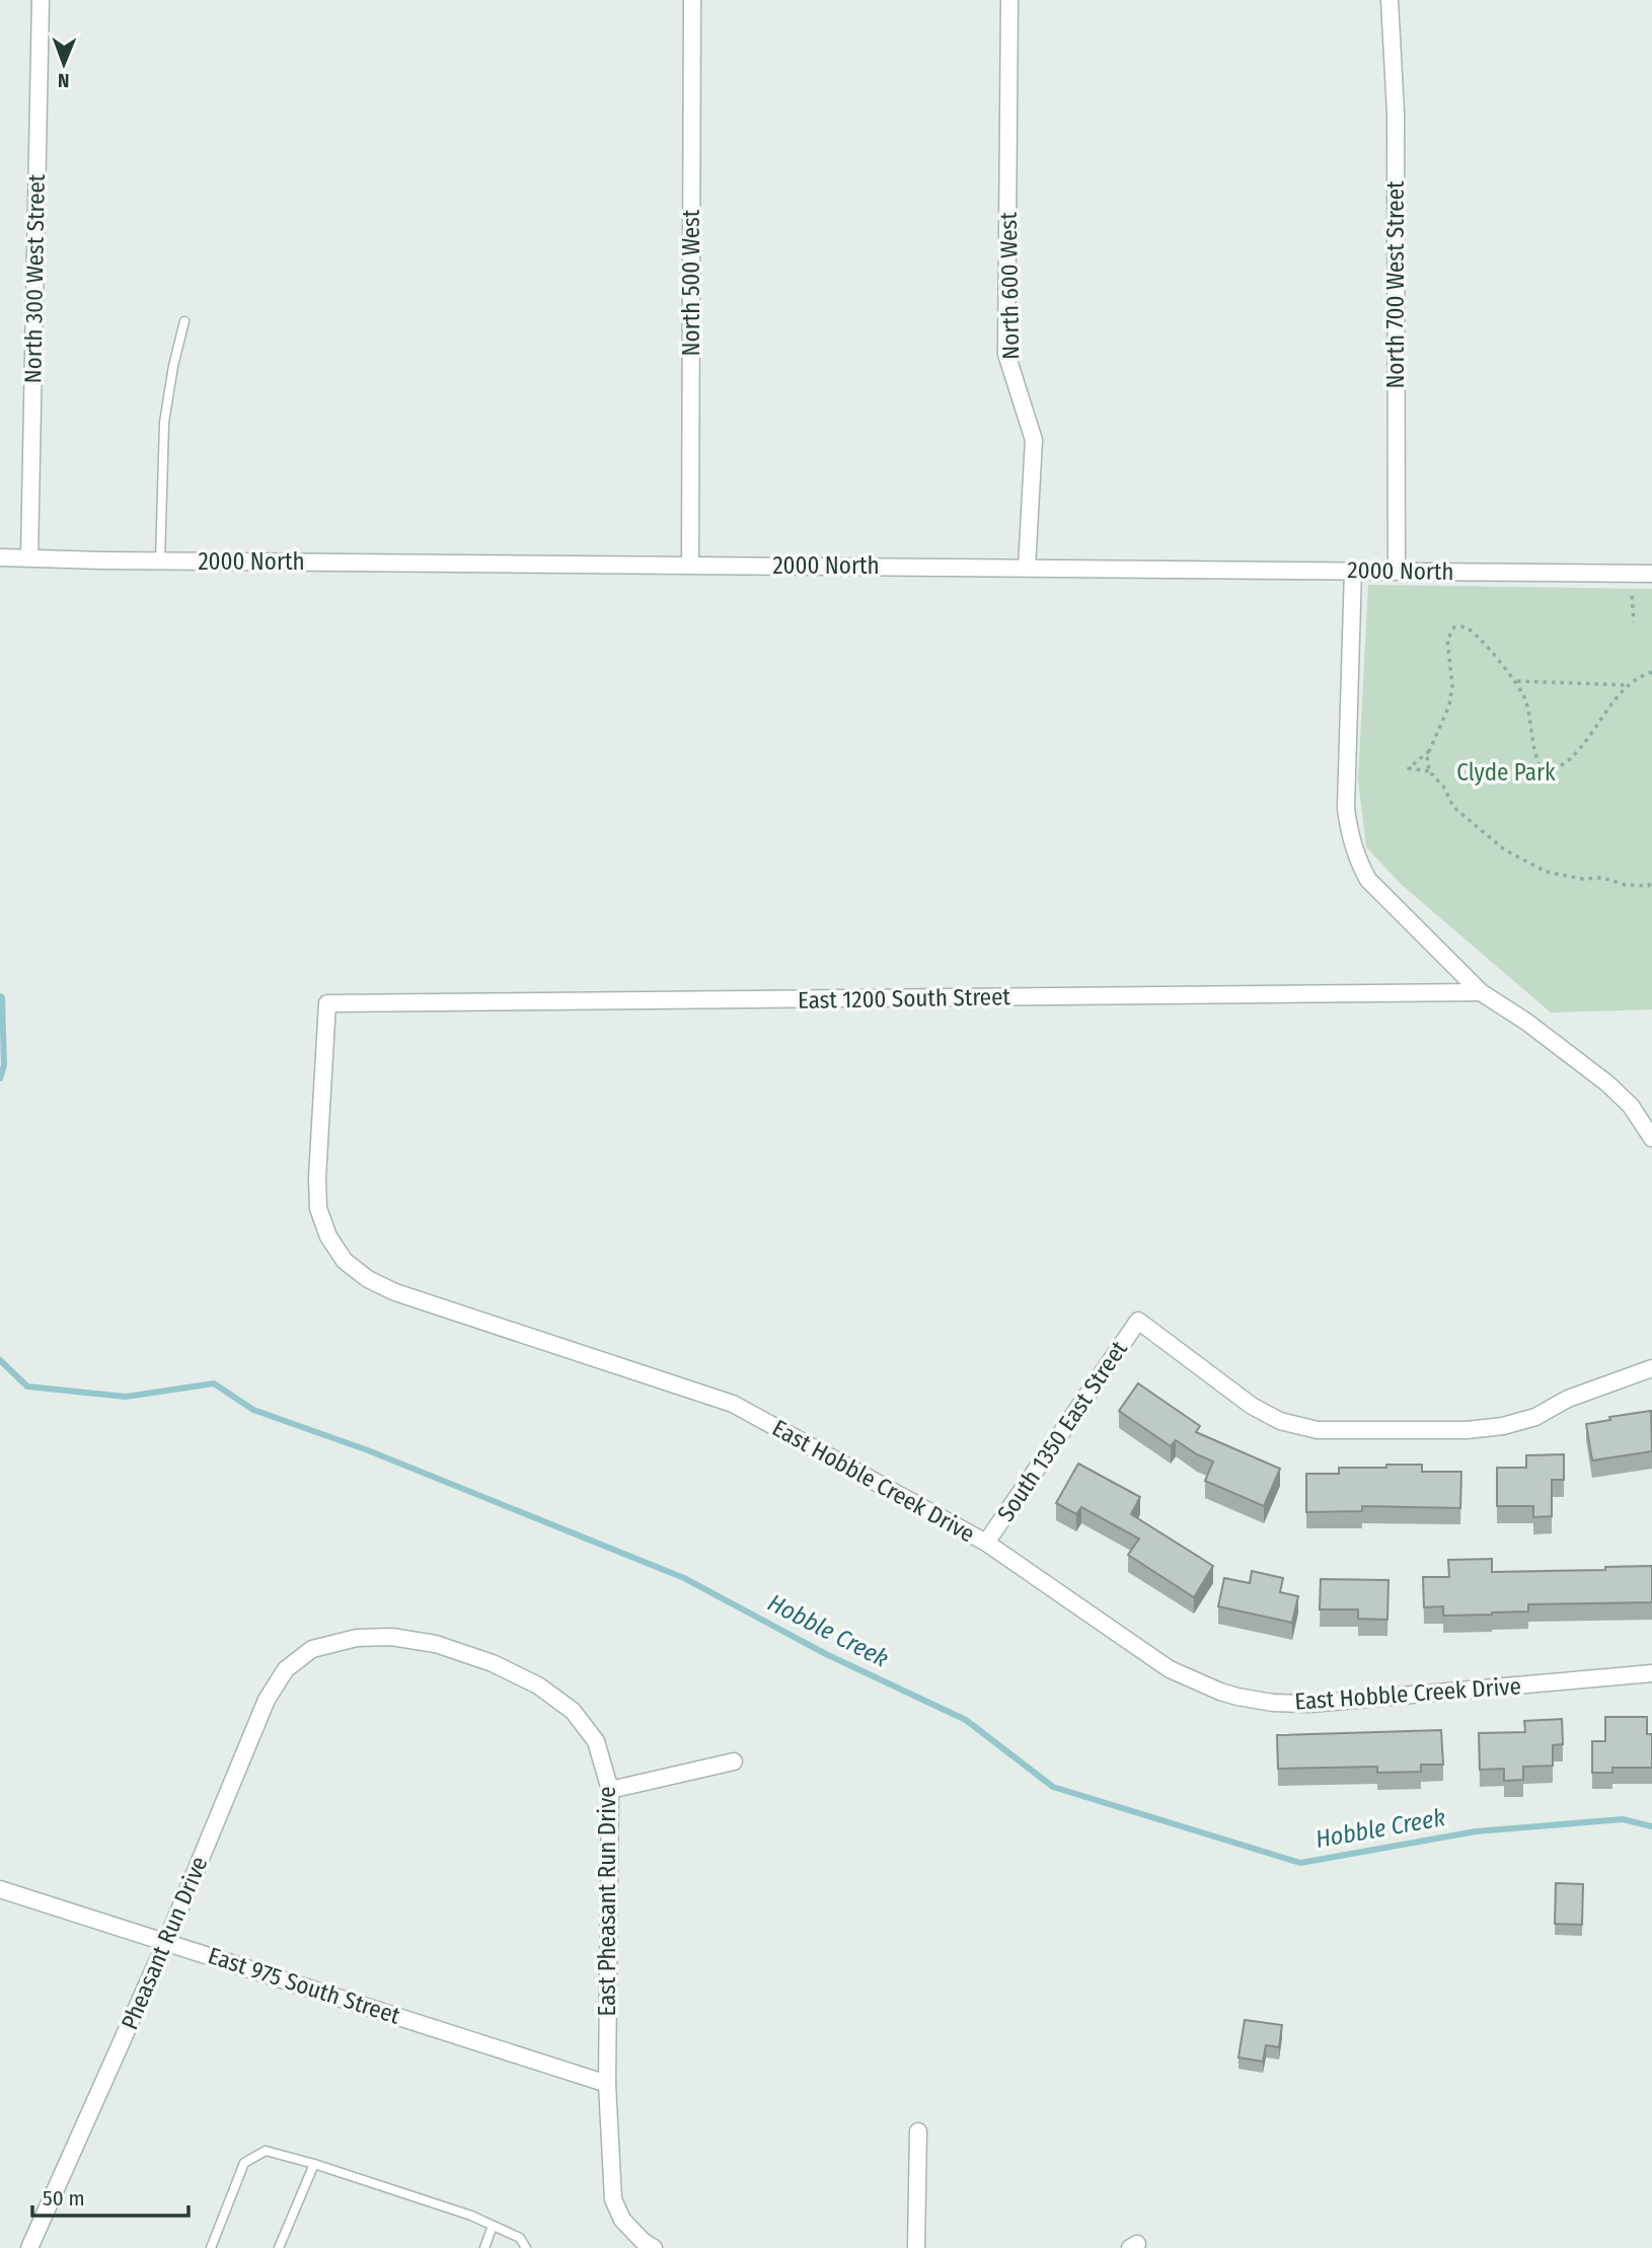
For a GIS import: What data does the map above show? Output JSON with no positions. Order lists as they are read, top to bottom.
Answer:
{
  "streets": {
    "street": [
      "North 300 West Street",
      "North 500 West",
      "North 700 West Street",
      "North 600 West",
      "2000 North",
      "East 1200 South Street",
      "South 1350 East Street",
      "East Hobble Creek Drive",
      "East Pheasant Run Drive",
      "Pheasant Run Drive",
      "East 975 South Street"
    ]
  },
  "crossings": [
    ["North 300 West Street", "2000 North"],
    ["North 500 West", "2000 North"],
    ["North 700 West Street", "2000 North"],
    ["North 600 West", "2000 North"],
    ["East 1200 South Street", "East Hobble Creek Drive"],
    ["South 1350 East Street", "East Hobble Creek Drive"],
    ["East Pheasant Run Drive", "Pheasant Run Drive"],
    ["East Pheasant Run Drive", "East 975 South Street"],
    ["Pheasant Run Drive", "East 975 South Street"]
  ],
  "water": ["Hobble Creek"],
  "parks": ["Clyde Park"],
  "scale_bar": "50 m",
  "north": "bottom"
}
